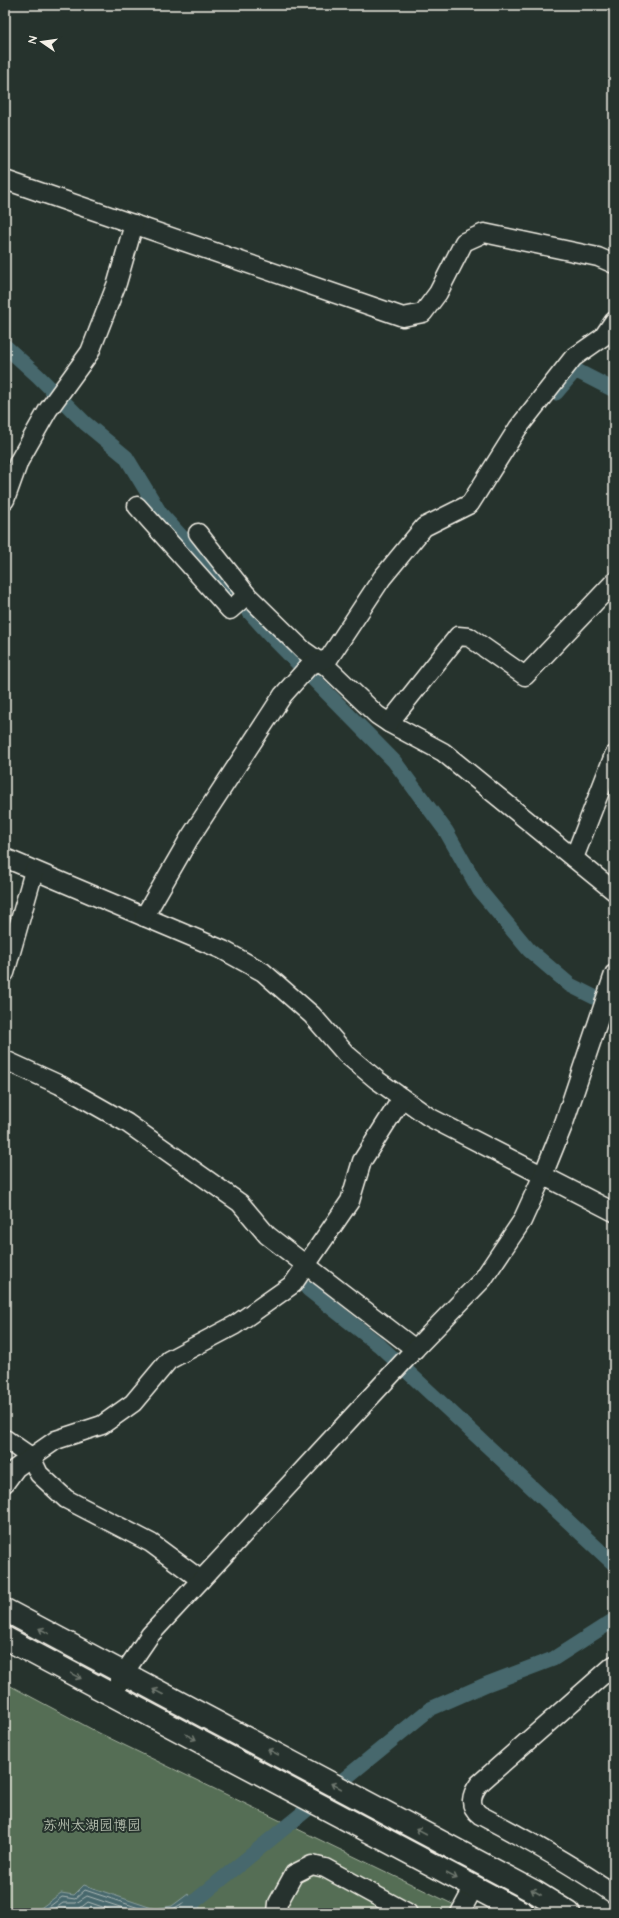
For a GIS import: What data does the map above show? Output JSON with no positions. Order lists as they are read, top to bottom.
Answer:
{
  "parks": ["苏州太湖园博园"],
  "north": "left"
}
